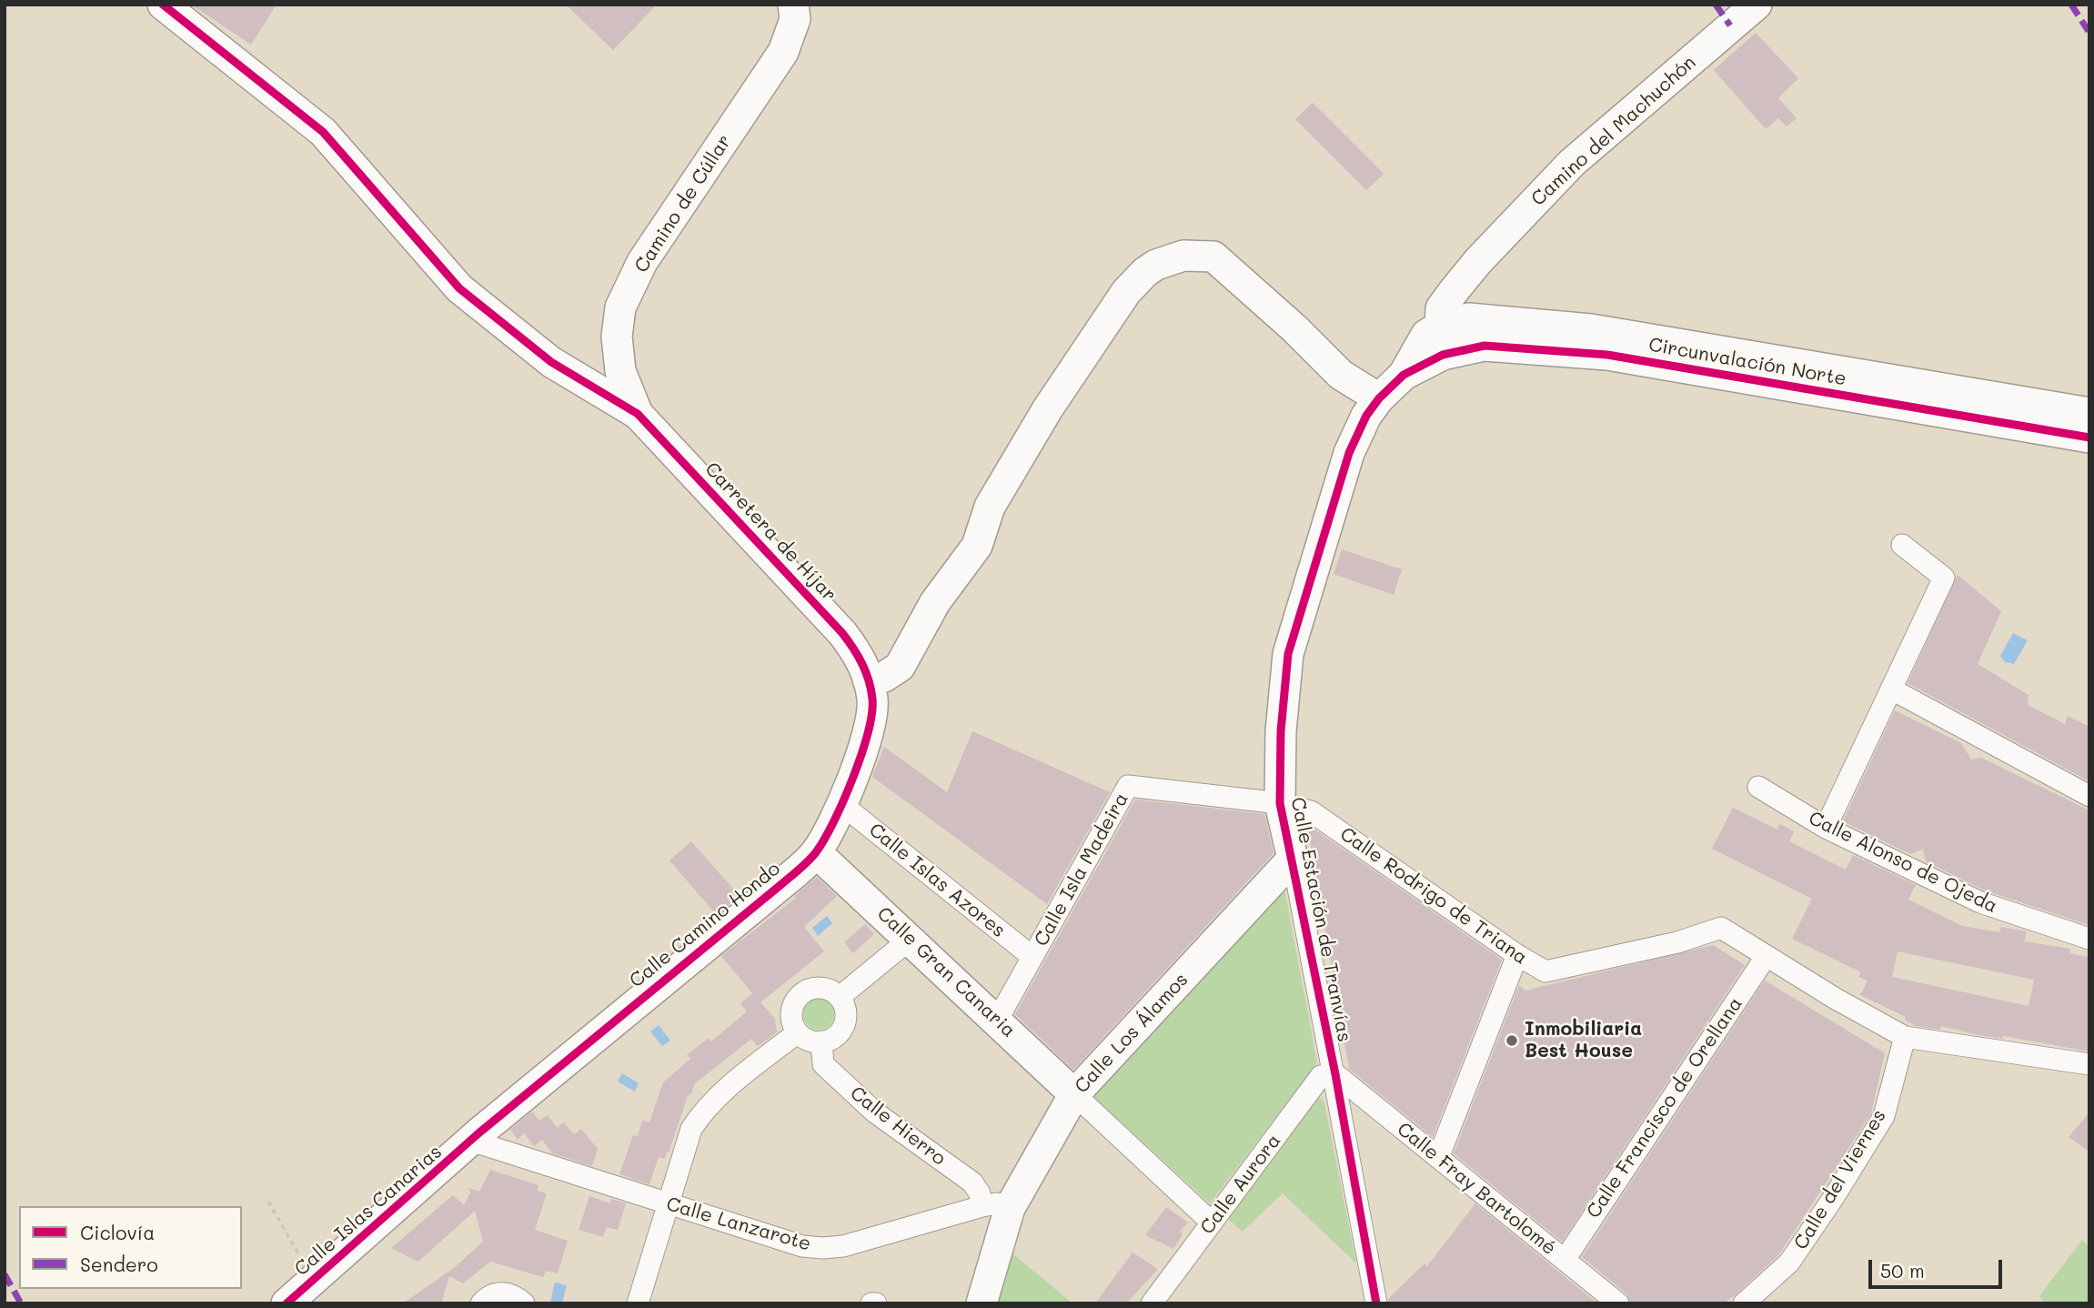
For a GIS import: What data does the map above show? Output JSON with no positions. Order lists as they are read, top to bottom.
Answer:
{
  "streets": {
    "street": [
      "Camino del Machuchón",
      "Camino de Cúllar",
      "Circunvalación Norte",
      "Carretera de Híjar",
      "Calle Alonso de Ojeda",
      "Calle Isla Madeira",
      "Calle Islas Azores",
      "Calle Rodrigo de Triana",
      "Calle Estación de Tranvías",
      "Calle Camino Hondo",
      "Calle Gran Canaria",
      "Calle Los Álamos",
      "Calle Francisco de Orellana",
      "Calle Hierro",
      "Calle del Viernes",
      "Calle Aurora",
      "Calle Fray Bartolomé",
      "Calle Islas Canarias",
      "Calle Lanzarote"
    ]
  },
  "crossings": [
    ["Camino del Machuchón", "Circunvalación Norte"],
    ["Camino de Cúllar", "Carretera de Híjar"],
    ["Circunvalación Norte", "Calle Estación de Tranvías"],
    ["Carretera de Híjar", "Calle Camino Hondo"],
    ["Calle Isla Madeira", "Calle Islas Azores"],
    ["Calle Isla Madeira", "Calle Rodrigo de Triana"],
    ["Calle Isla Madeira", "Calle Estación de Tranvías"],
    ["Calle Isla Madeira", "Calle Gran Canaria"],
    ["Calle Islas Azores", "Calle Camino Hondo"],
    ["Calle Rodrigo de Triana", "Calle Estación de Tranvías"],
    ["Calle Rodrigo de Triana", "Calle Francisco de Orellana"],
    ["Calle Rodrigo de Triana", "Calle del Viernes"],
    ["Calle Estación de Tranvías", "Calle Los Álamos"],
    ["Calle Estación de Tranvías", "Calle Aurora"],
    ["Calle Estación de Tranvías", "Calle Fray Bartolomé"],
    ["Calle Camino Hondo", "Calle Gran Canaria"],
    ["Calle Camino Hondo", "Calle Islas Canarias"],
    ["Calle Camino Hondo", "Calle Lanzarote"],
    ["Calle Gran Canaria", "Calle Los Álamos"],
    ["Calle Los Álamos", "Calle Hierro"],
    ["Calle Los Álamos", "Calle Lanzarote"],
    ["Calle Francisco de Orellana", "Calle Fray Bartolomé"],
    ["Calle Hierro", "Calle Lanzarote"],
    ["Calle Aurora", "Calle Fray Bartolomé"],
    ["Calle Islas Canarias", "Calle Lanzarote"]
  ],
  "places": ["Inmobiliaria Best House"],
  "legend": ["Ciclovía", "Sendero"],
  "scale_bar": "50 m"
}
